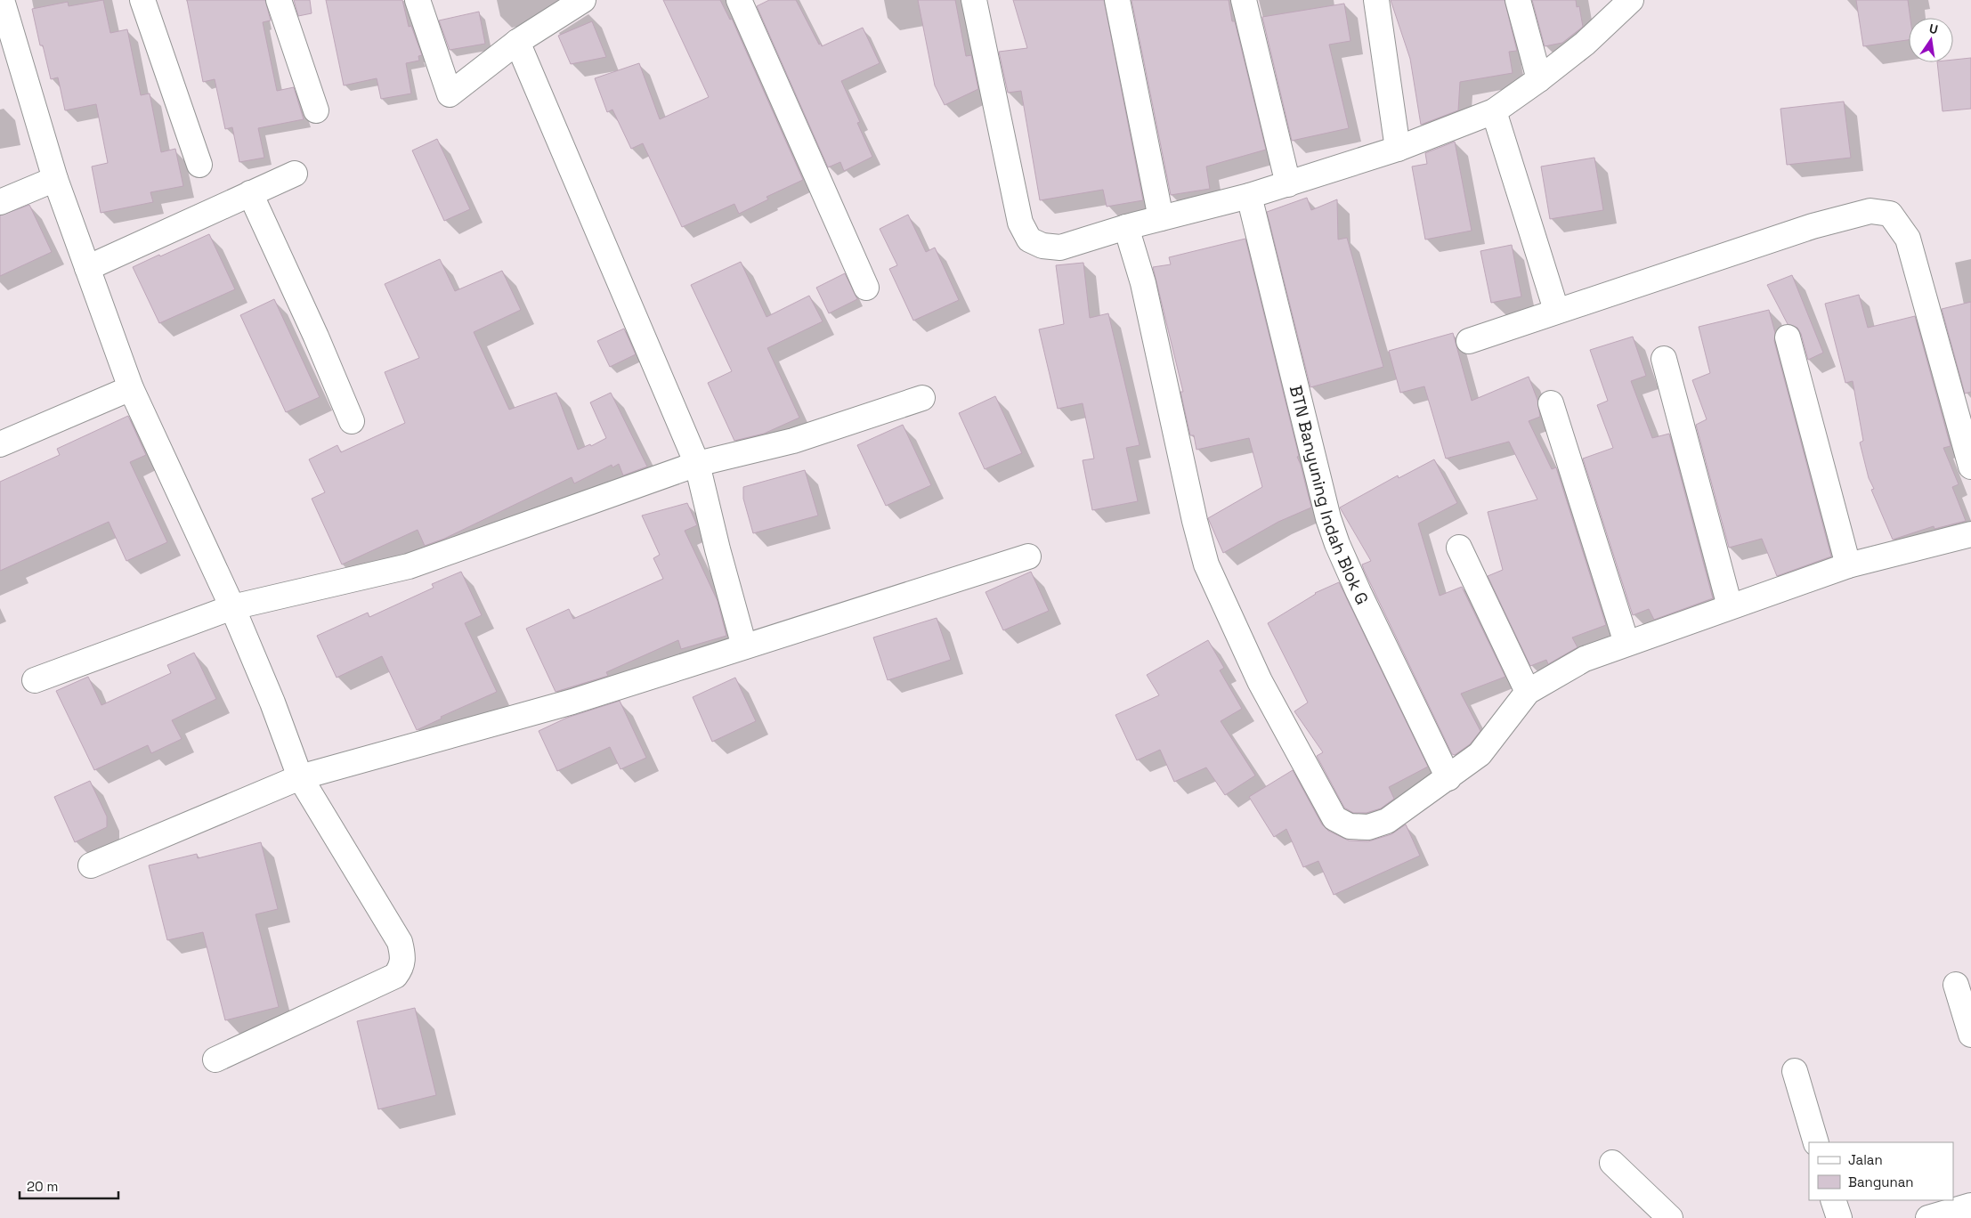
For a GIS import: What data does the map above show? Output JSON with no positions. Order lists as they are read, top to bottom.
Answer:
{
  "streets": {
    "street": ["BTN Banyuning Indah Blok G"]
  },
  "legend": ["Jalan", "Bangunan"],
  "scale_bar": "20 m",
  "north": "top"
}
